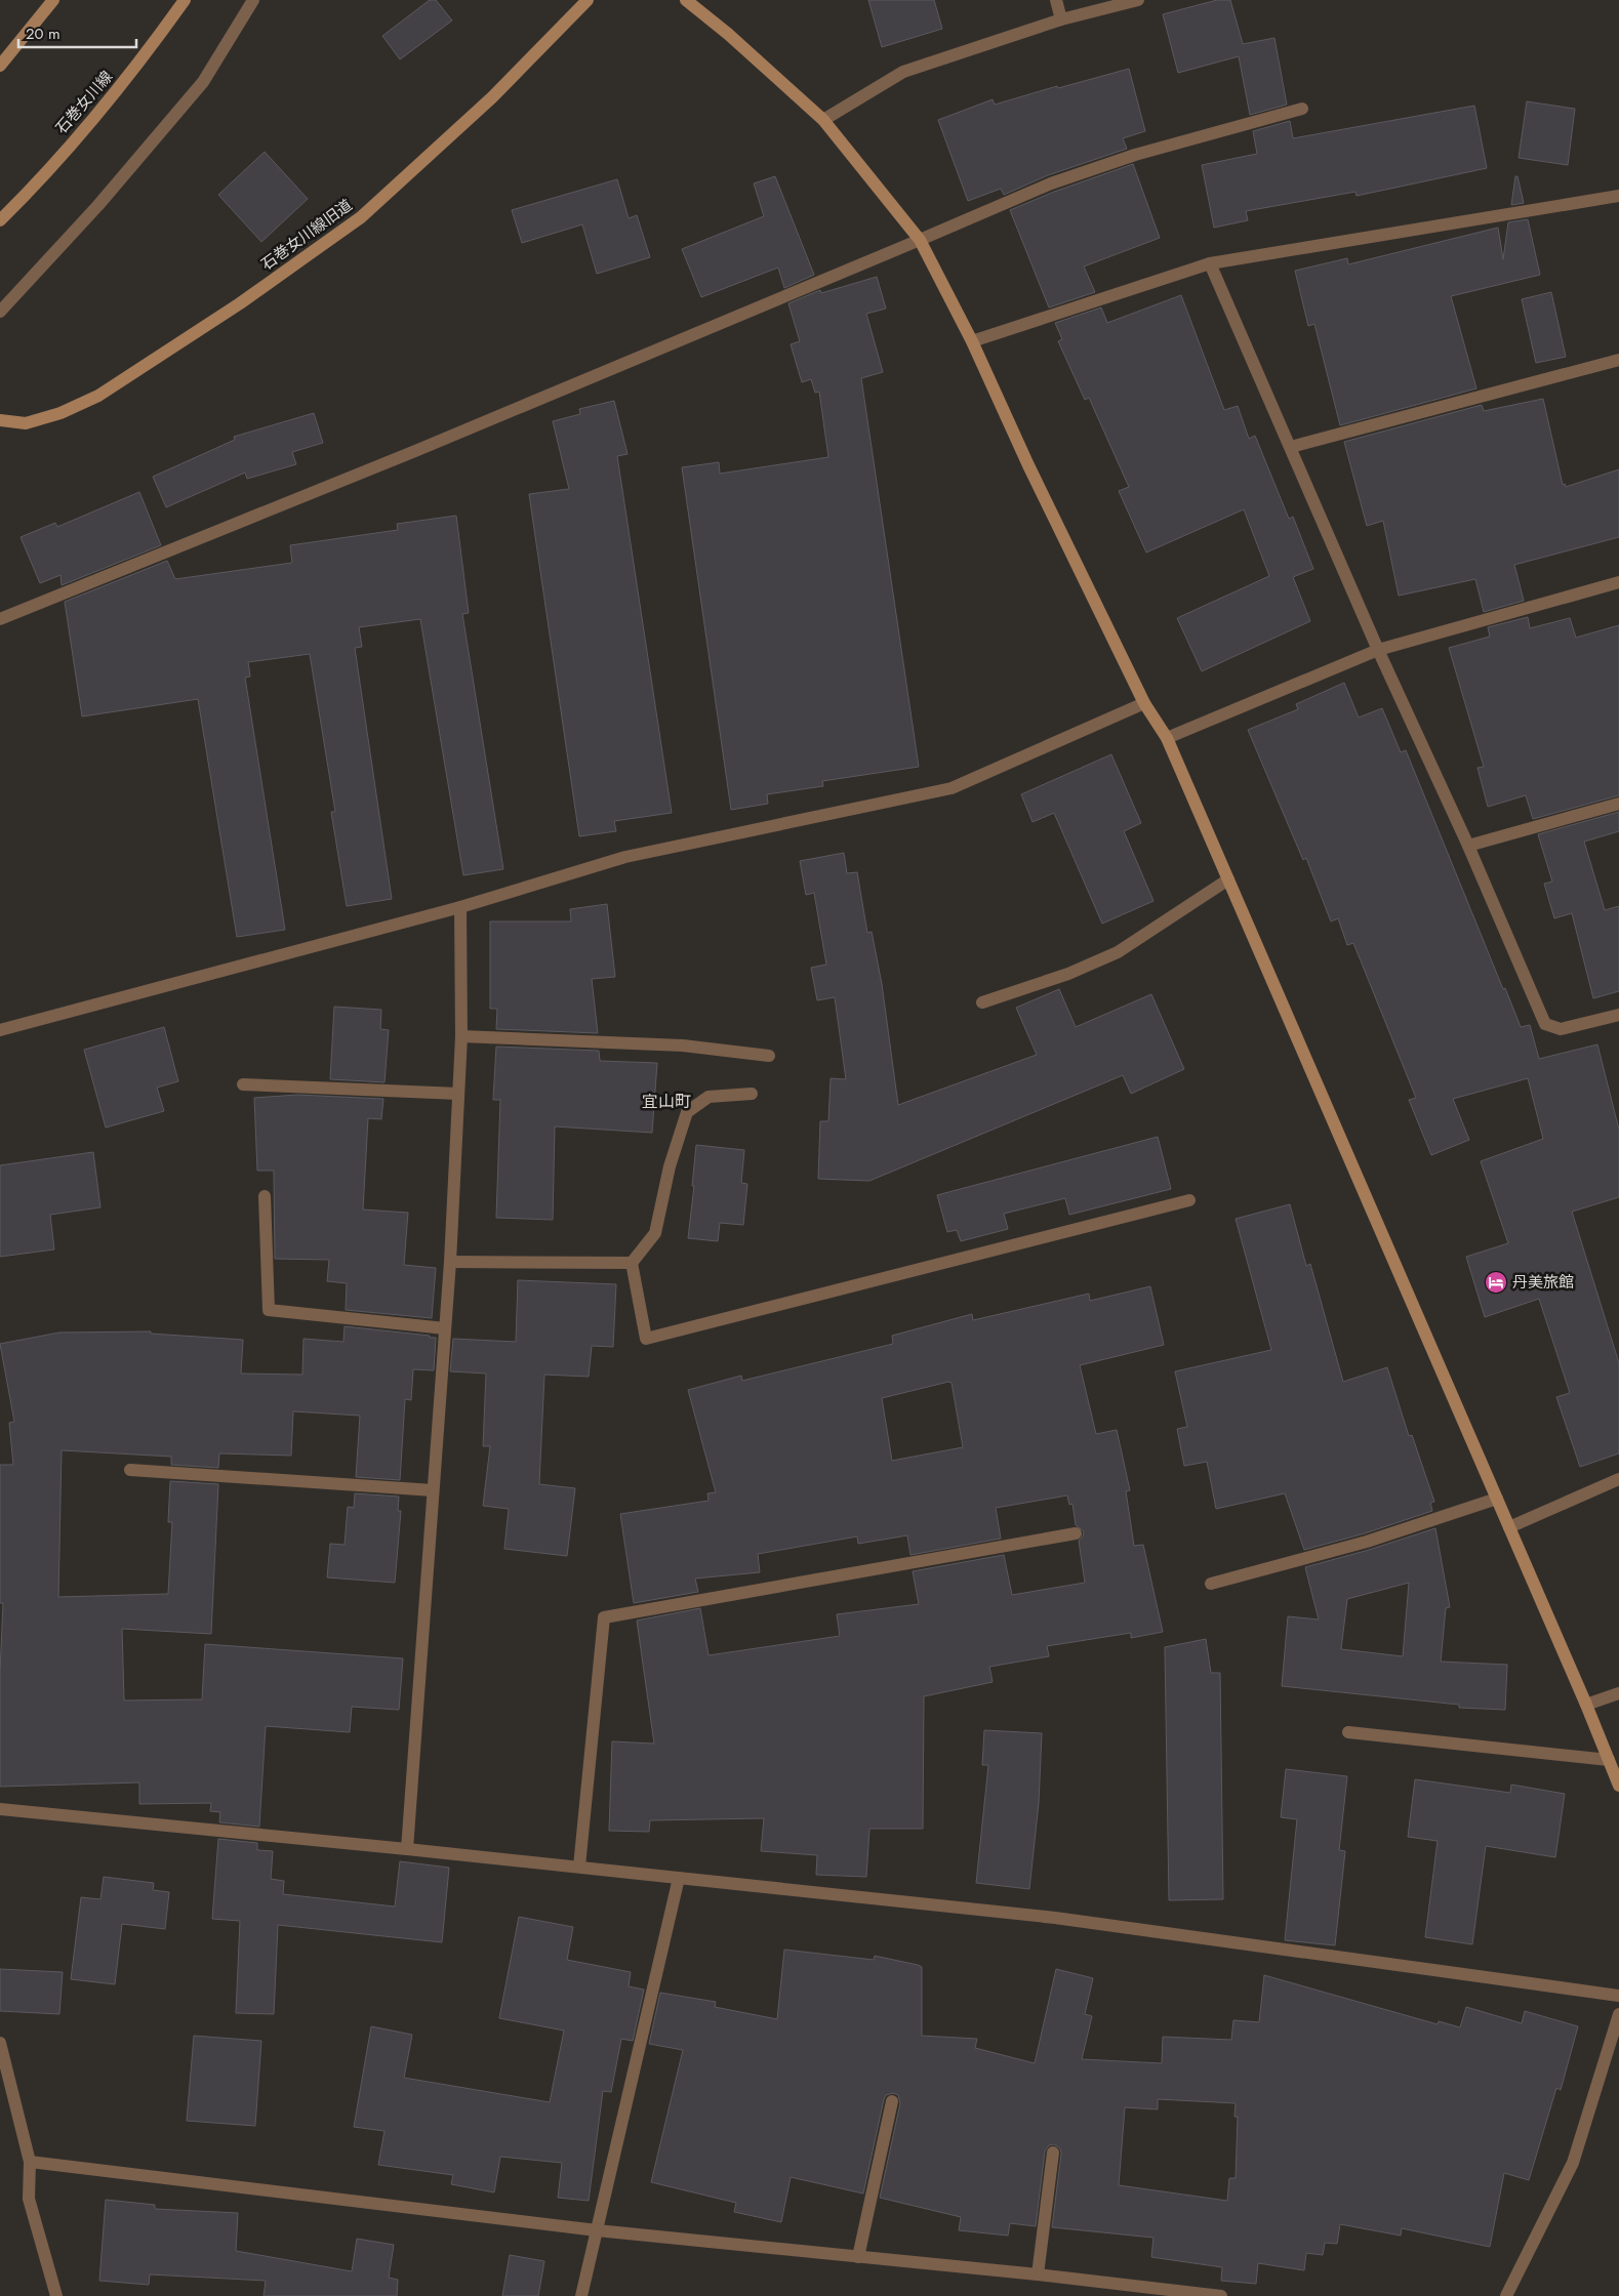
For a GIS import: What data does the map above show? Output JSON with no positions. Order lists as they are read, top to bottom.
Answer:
{
  "streets": {
    "street": ["石巻女川線", "石巻女川線旧道"]
  },
  "districts": ["宜山町"],
  "places": {
    "hotel": ["丹美旅館"]
  },
  "scale_bar": "20 m"
}
